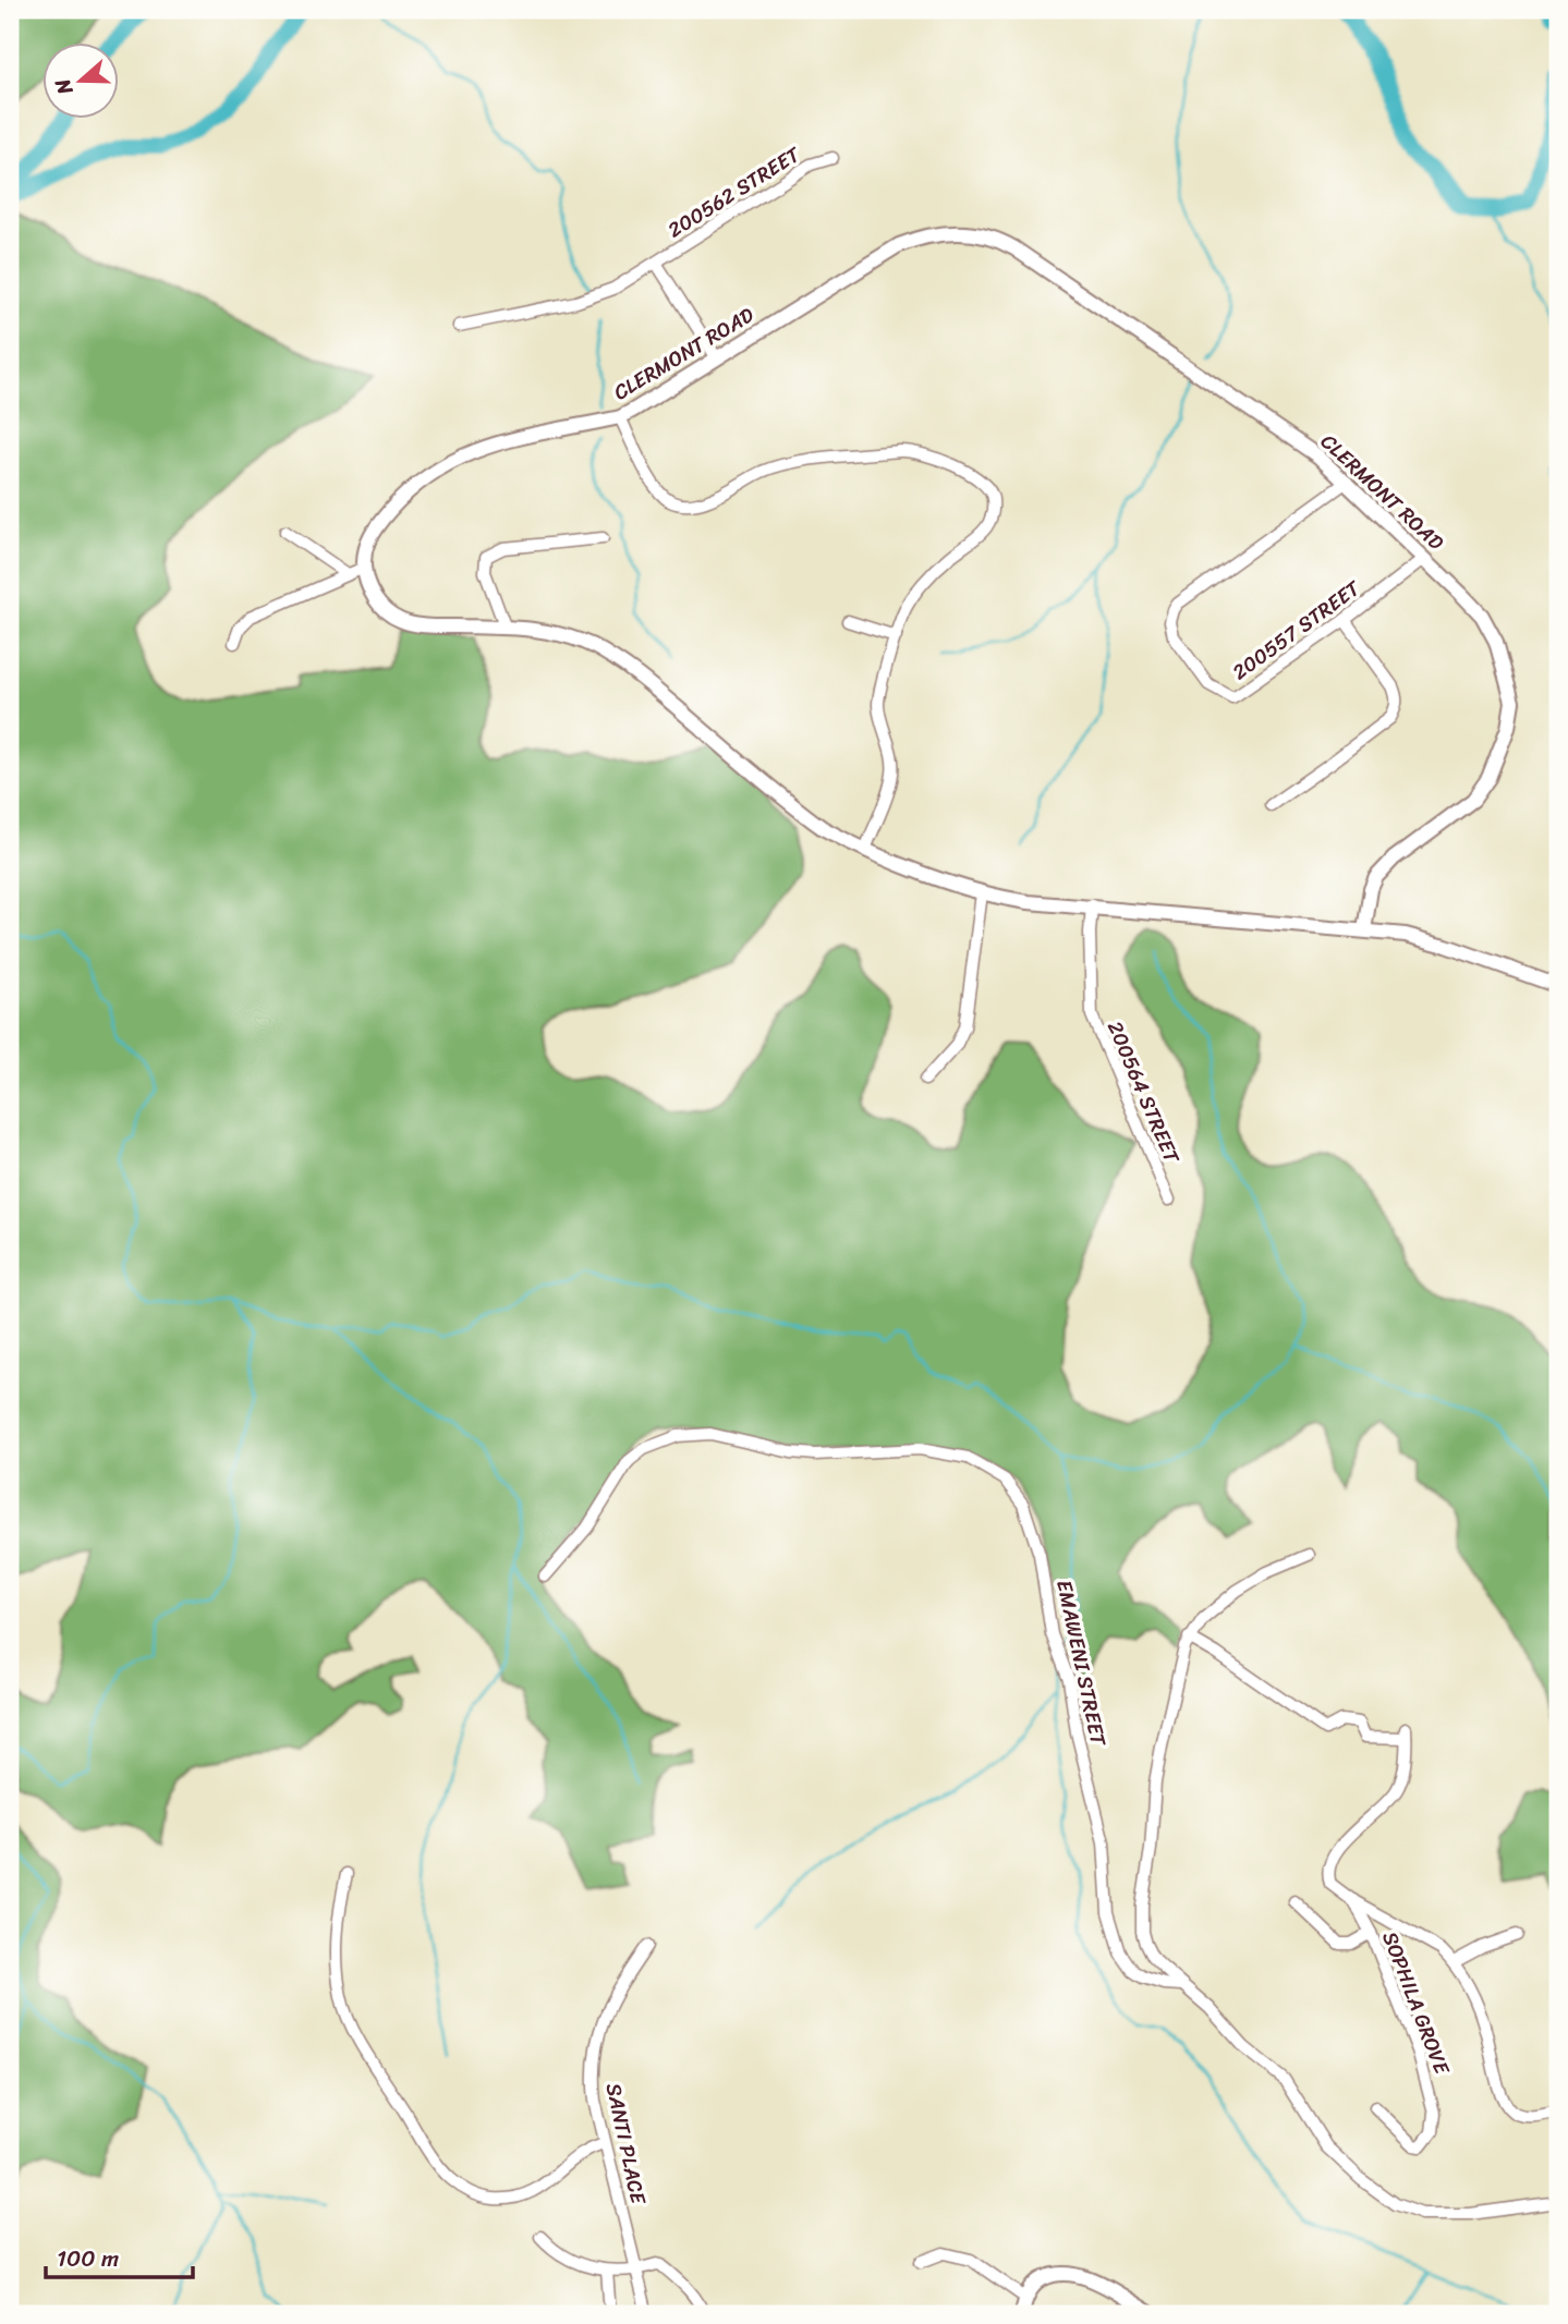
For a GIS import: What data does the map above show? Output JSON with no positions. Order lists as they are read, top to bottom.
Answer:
{
  "streets": {
    "street": [
      "200562 STREET",
      "CLERMONT ROAD",
      "200557 STREET",
      "200564 STREET",
      "EMAWENI STREET",
      "SOPHILA GROVE",
      "SANTI PLACE"
    ]
  },
  "crossings": [
    ["200562 STREET", "CLERMONT ROAD"],
    ["CLERMONT ROAD", "200557 STREET"]
  ],
  "scale_bar": "100 m",
  "north": "left"
}
